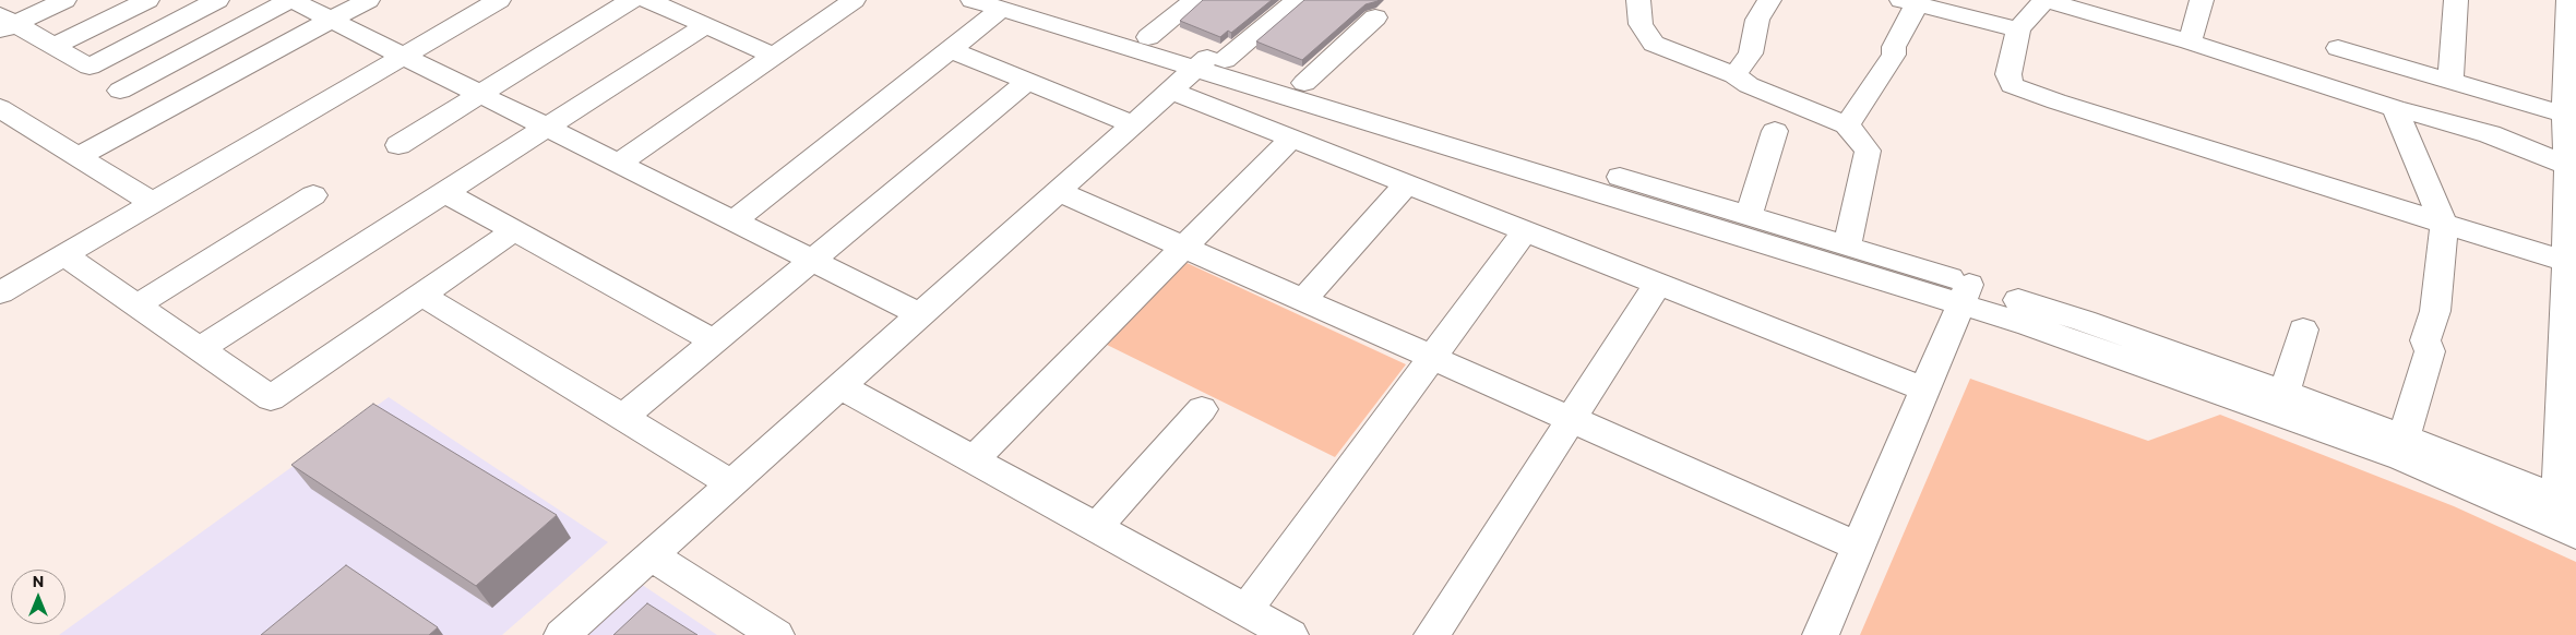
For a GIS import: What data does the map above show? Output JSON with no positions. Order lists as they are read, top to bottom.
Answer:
{
  "north": "top"
}
